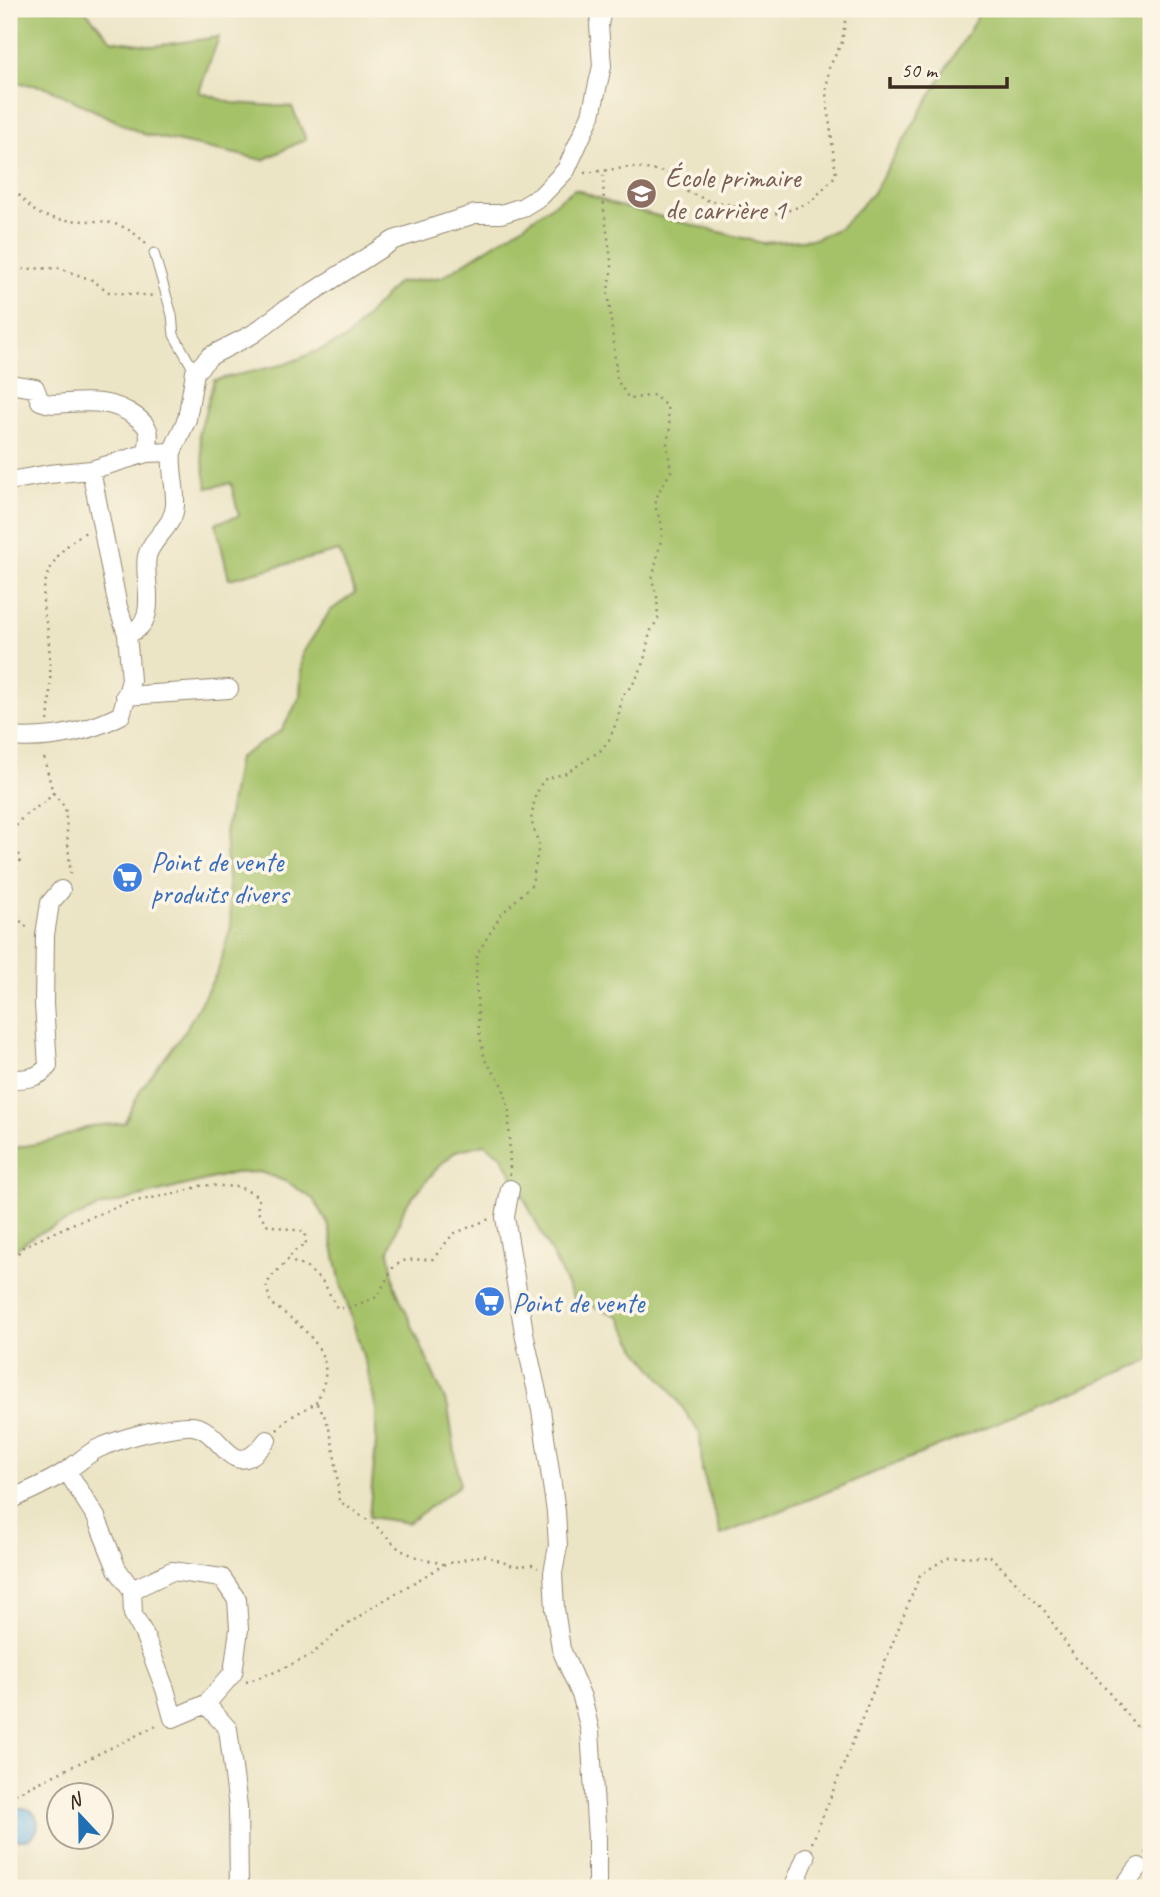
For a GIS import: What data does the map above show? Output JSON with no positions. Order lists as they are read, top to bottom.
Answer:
{
  "places": {
    "school or university": ["École primaire de carrière 1"],
    "supermarket": ["Point de vente produits divers", "Point de vente"]
  },
  "scale_bar": "50 m",
  "north": "top"
}
